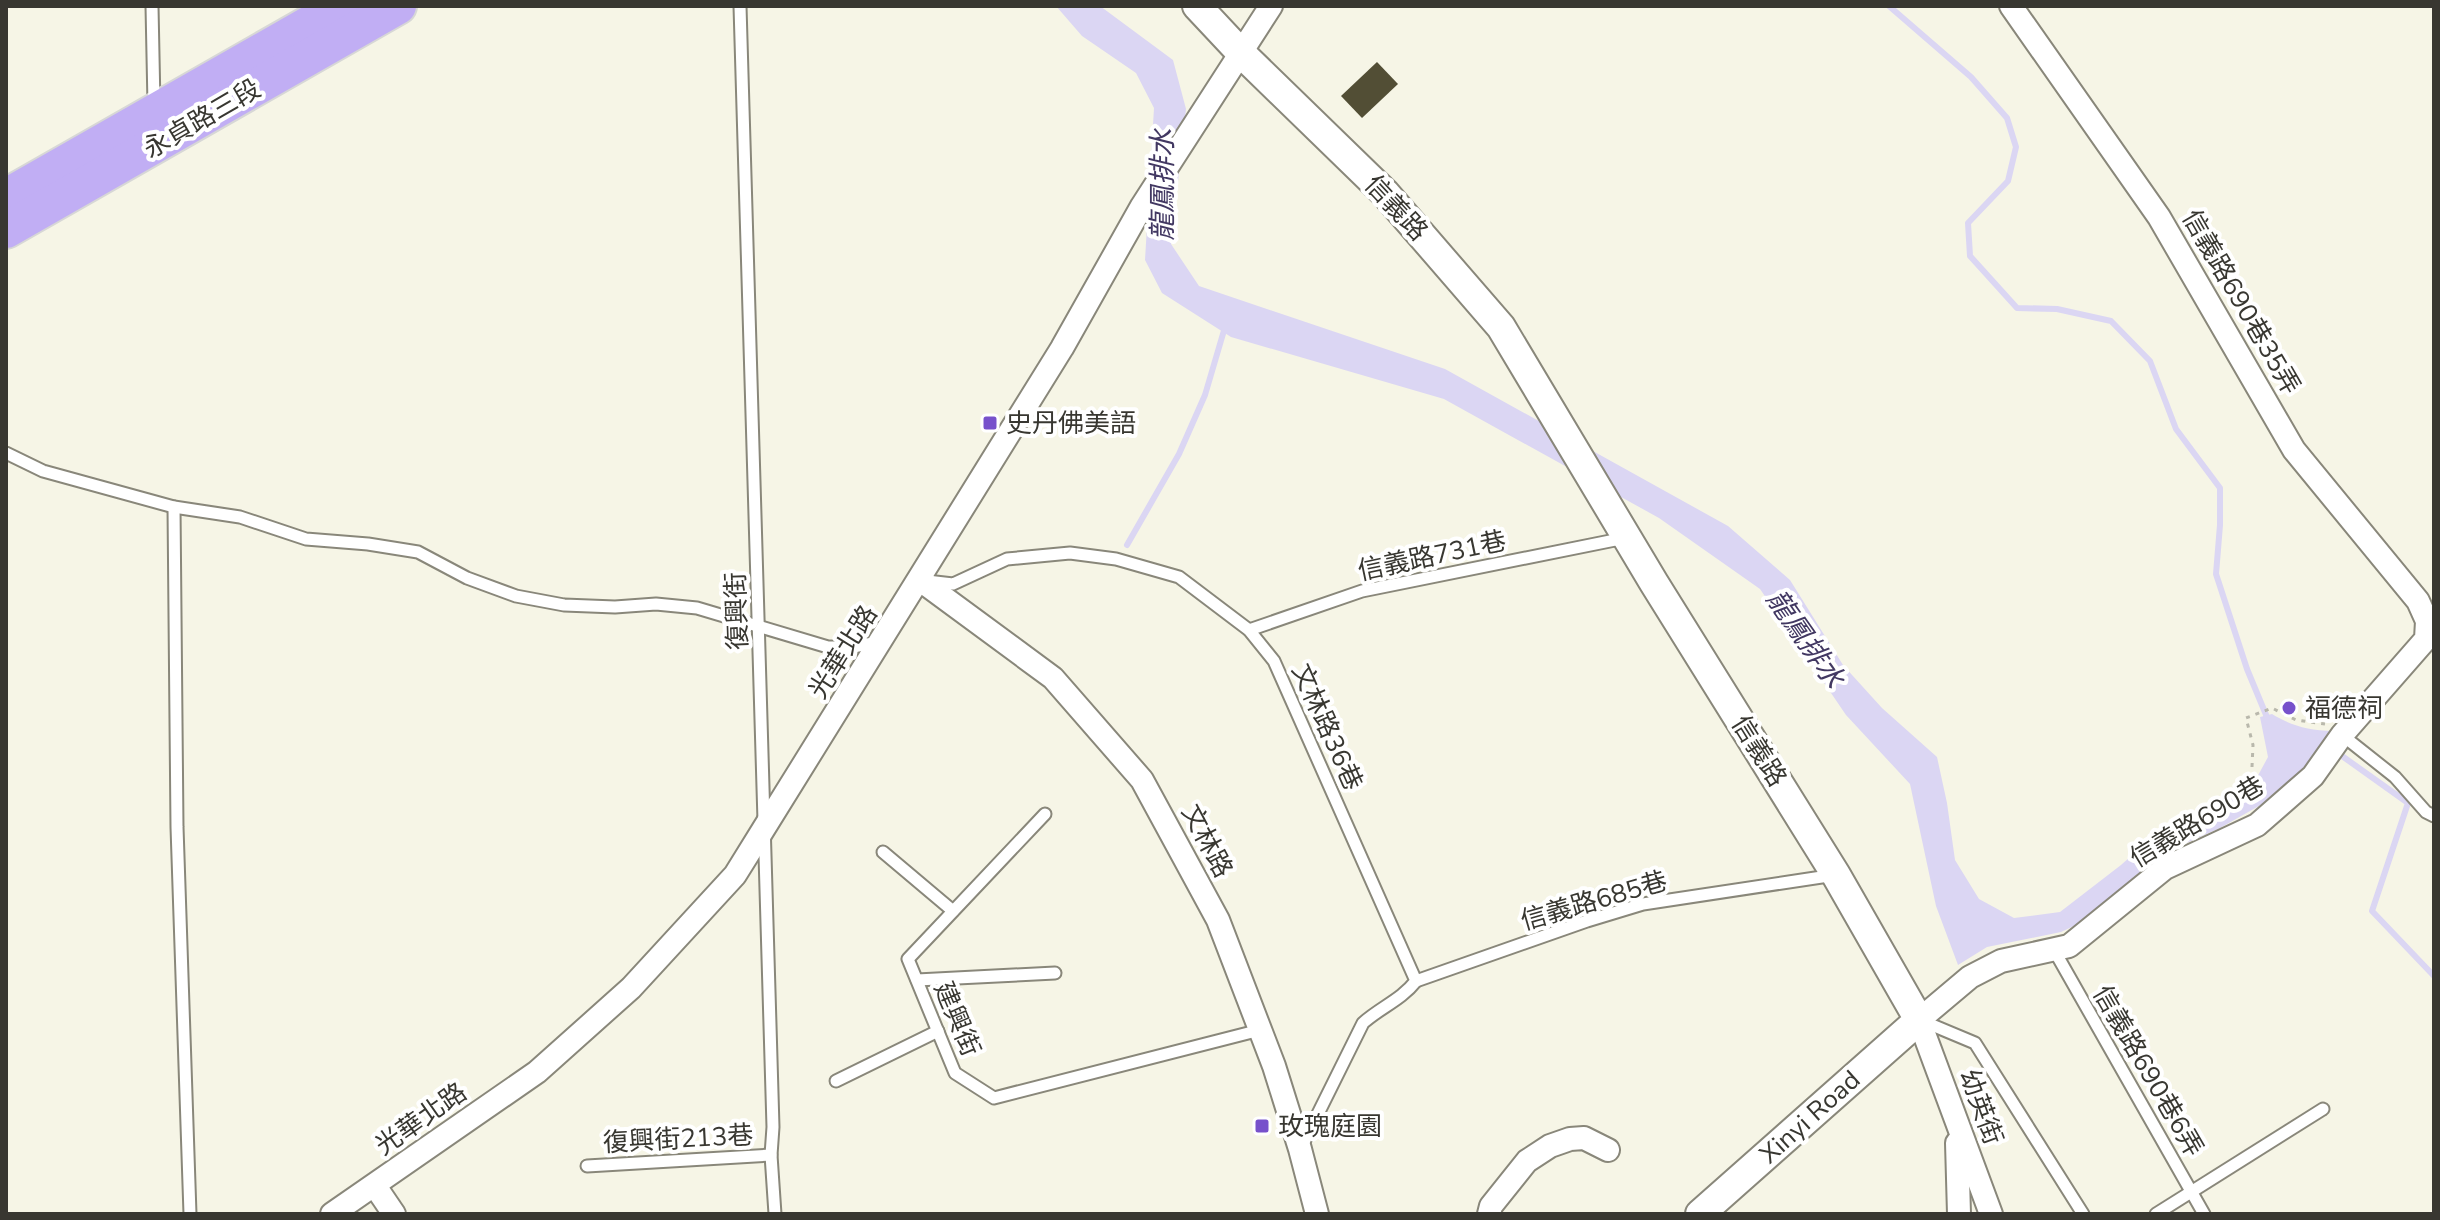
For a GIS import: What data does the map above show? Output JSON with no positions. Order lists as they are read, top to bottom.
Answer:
{
  "streets": {
    "main road": ["永貞路三段"],
    "street": [
      "信義路",
      "信義路690巷35弄",
      "光華北路",
      "信義路690巷",
      "文林路",
      "幼英街",
      "Xinyi Road"
    ],
    "lane": [
      "信義路731巷",
      "復興街",
      "文林路36巷",
      "信義路685巷",
      "建興街",
      "信義路690巷6弄",
      "復興街213巷"
    ]
  },
  "crossings": [
    ["信義路", "信義路731巷"],
    ["信義路", "光華北路"],
    ["信義路", "信義路690巷"],
    ["信義路", "信義路685巷"],
    ["信義路", "幼英街"],
    ["信義路", "Xinyi Road"],
    ["信義路690巷35弄", "信義路690巷"],
    ["信義路731巷", "文林路36巷"],
    ["復興街", "光華北路"],
    ["復興街", "復興街213巷"],
    ["光華北路", "文林路36巷"],
    ["光華北路", "文林路"],
    ["文林路36巷", "文林路"],
    ["文林路36巷", "信義路685巷"],
    ["信義路690巷", "信義路690巷6弄"],
    ["信義路690巷", "幼英街"],
    ["信義路690巷", "Xinyi Road"],
    ["文林路", "建興街"],
    ["幼英街", "Xinyi Road"]
  ],
  "water": ["龍鳳排水"],
  "places": {
    "transit": ["史丹佛美語", "玫瑰庭園"],
    "other": ["福德祠"]
  }
}
